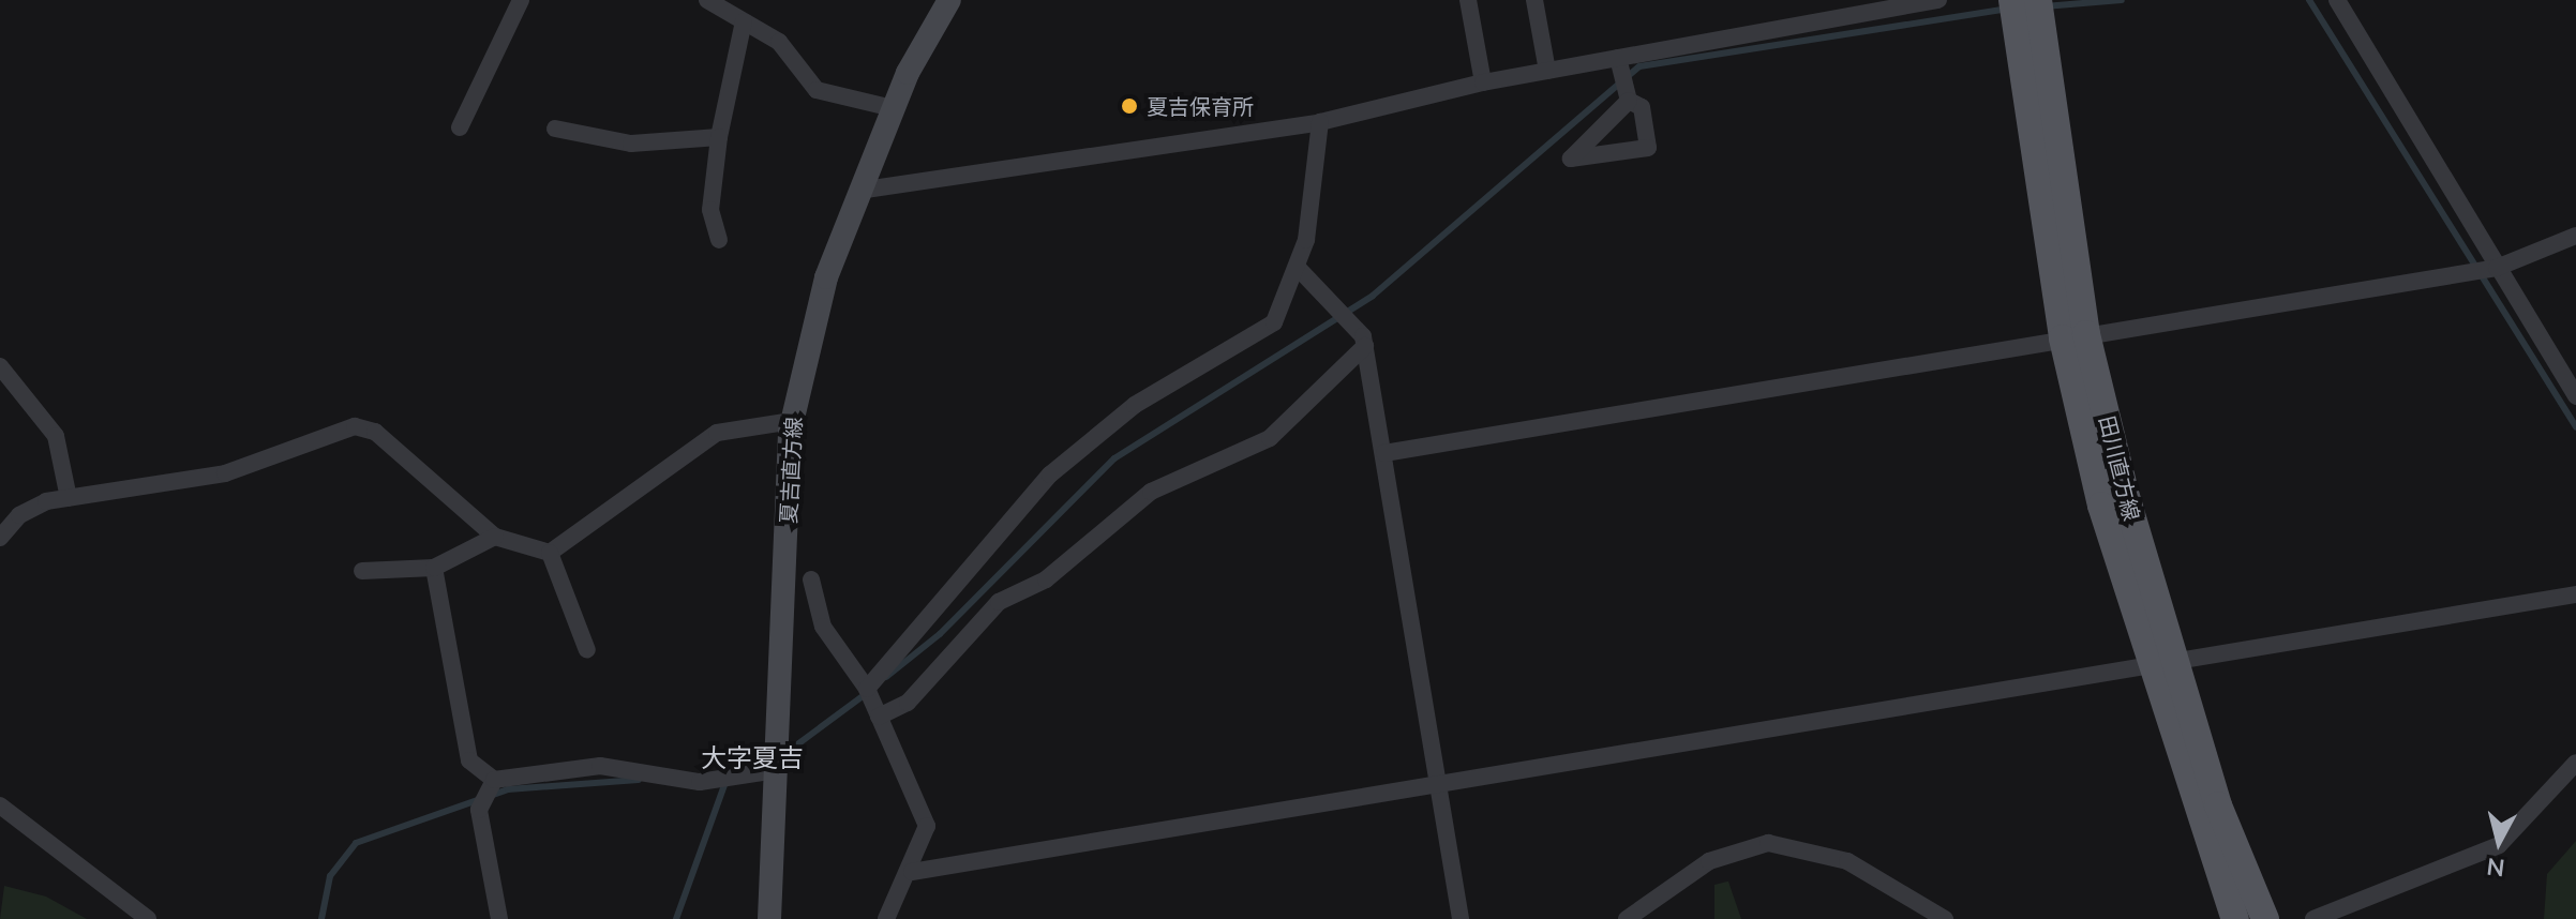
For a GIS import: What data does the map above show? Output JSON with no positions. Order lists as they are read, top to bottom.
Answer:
{
  "streets": {
    "main road": ["田川直方線", "夏吉直方線"]
  },
  "districts": ["大字夏吉"],
  "places": ["夏吉保育所"],
  "north": "bottom"
}
